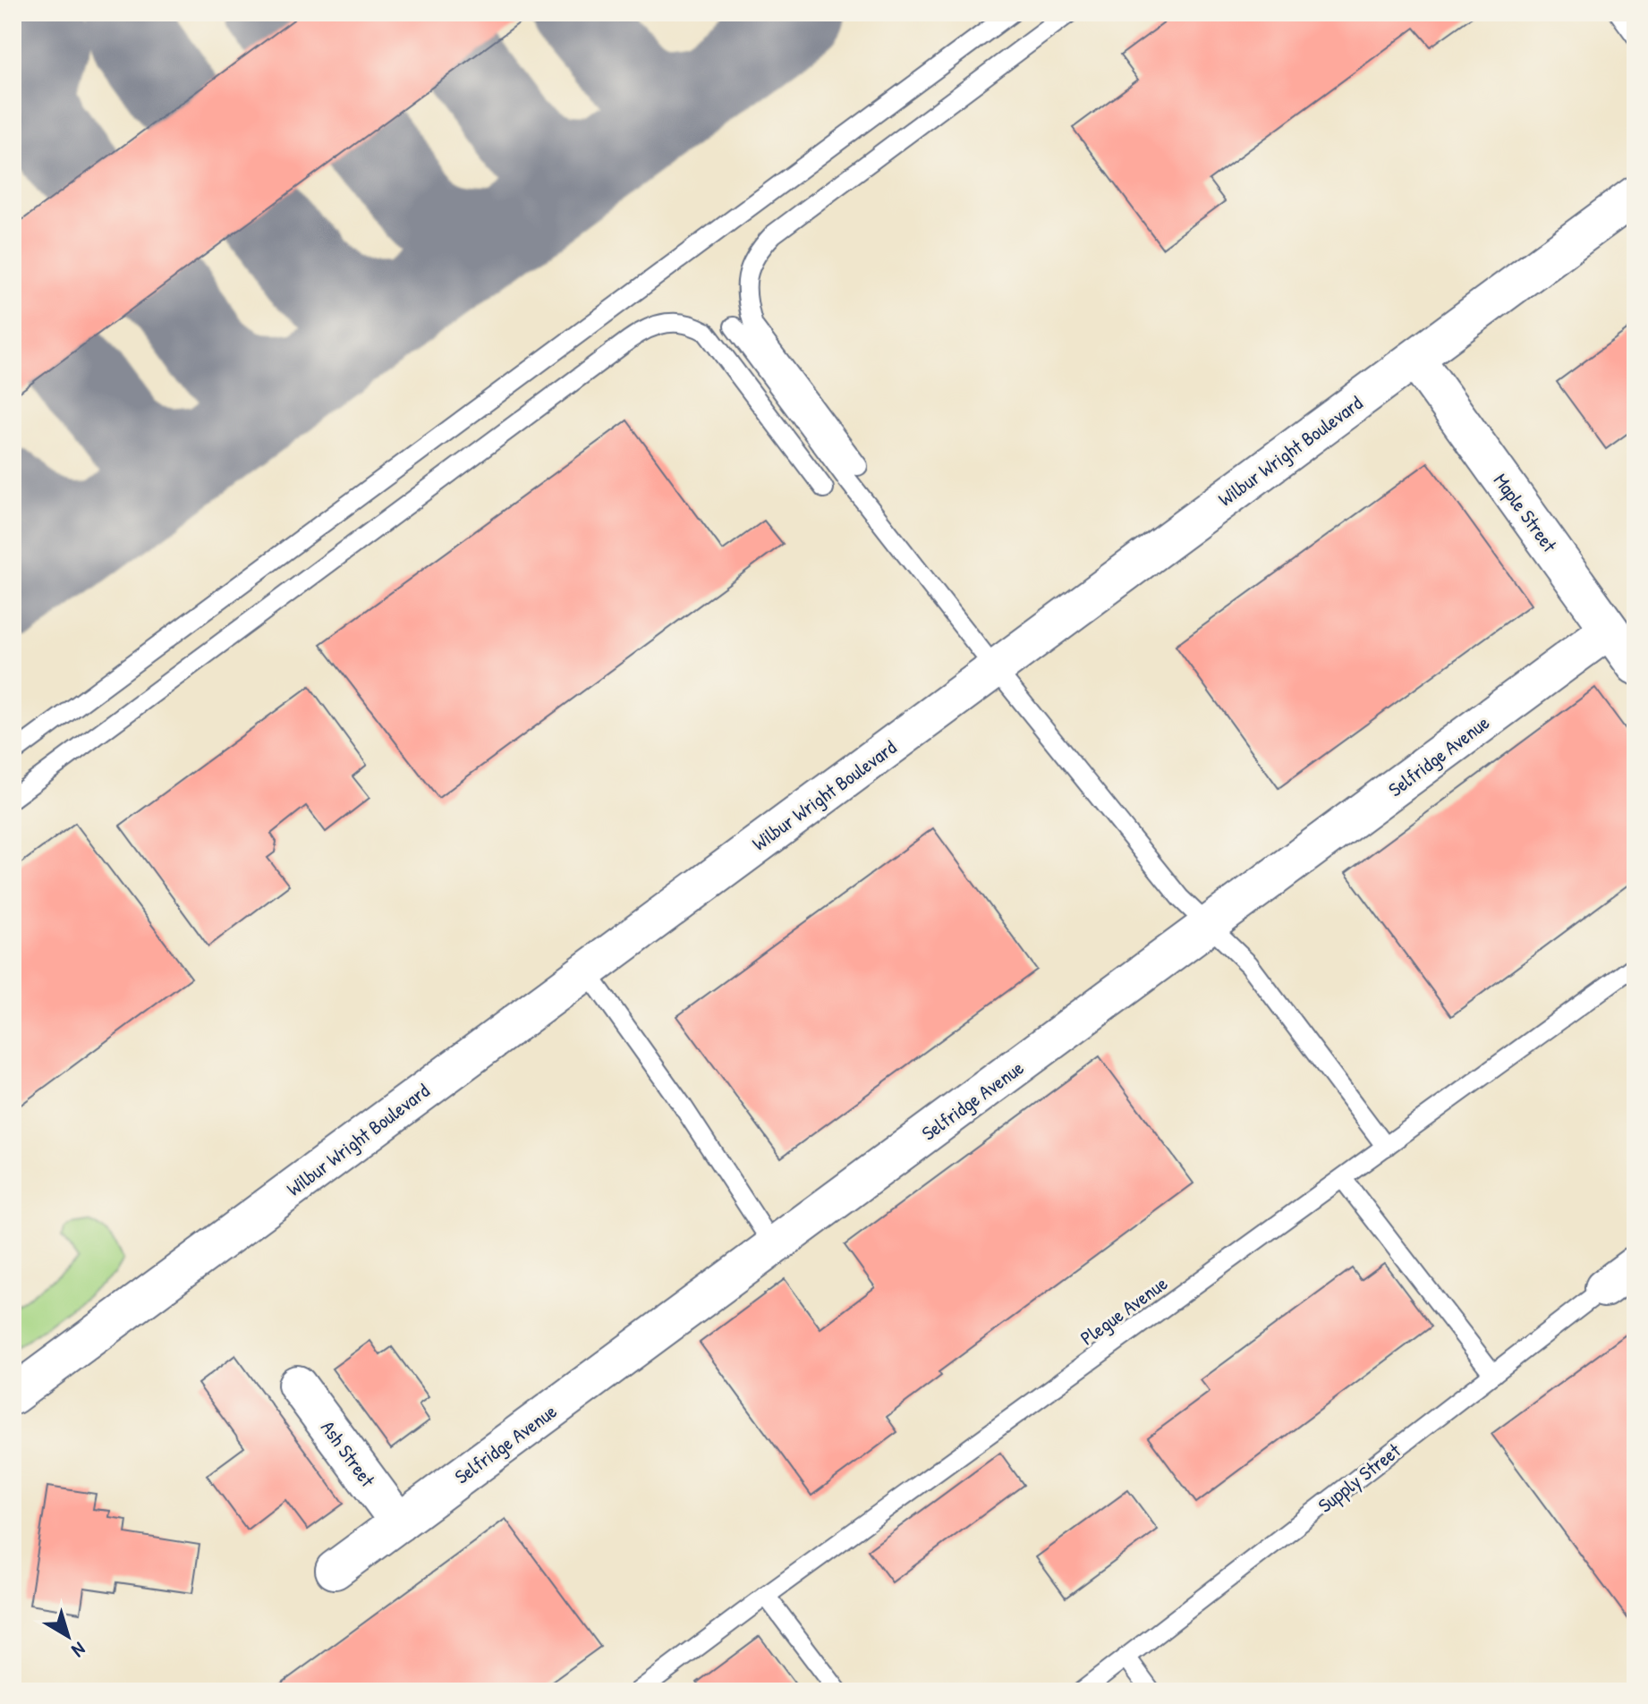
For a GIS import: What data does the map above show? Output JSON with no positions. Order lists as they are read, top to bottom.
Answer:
{
  "streets": {
    "street": [
      "Wilbur Wright Boulevard",
      "Maple Street",
      "Selfridge Avenue",
      "Ash Street",
      "Supply Street"
    ],
    "lane": ["Plegue Avenue"]
  },
  "crossings": [
    ["Wilbur Wright Boulevard", "Maple Street"],
    ["Maple Street", "Selfridge Avenue"],
    ["Selfridge Avenue", "Ash Street"]
  ],
  "north": "bottom right"
}
